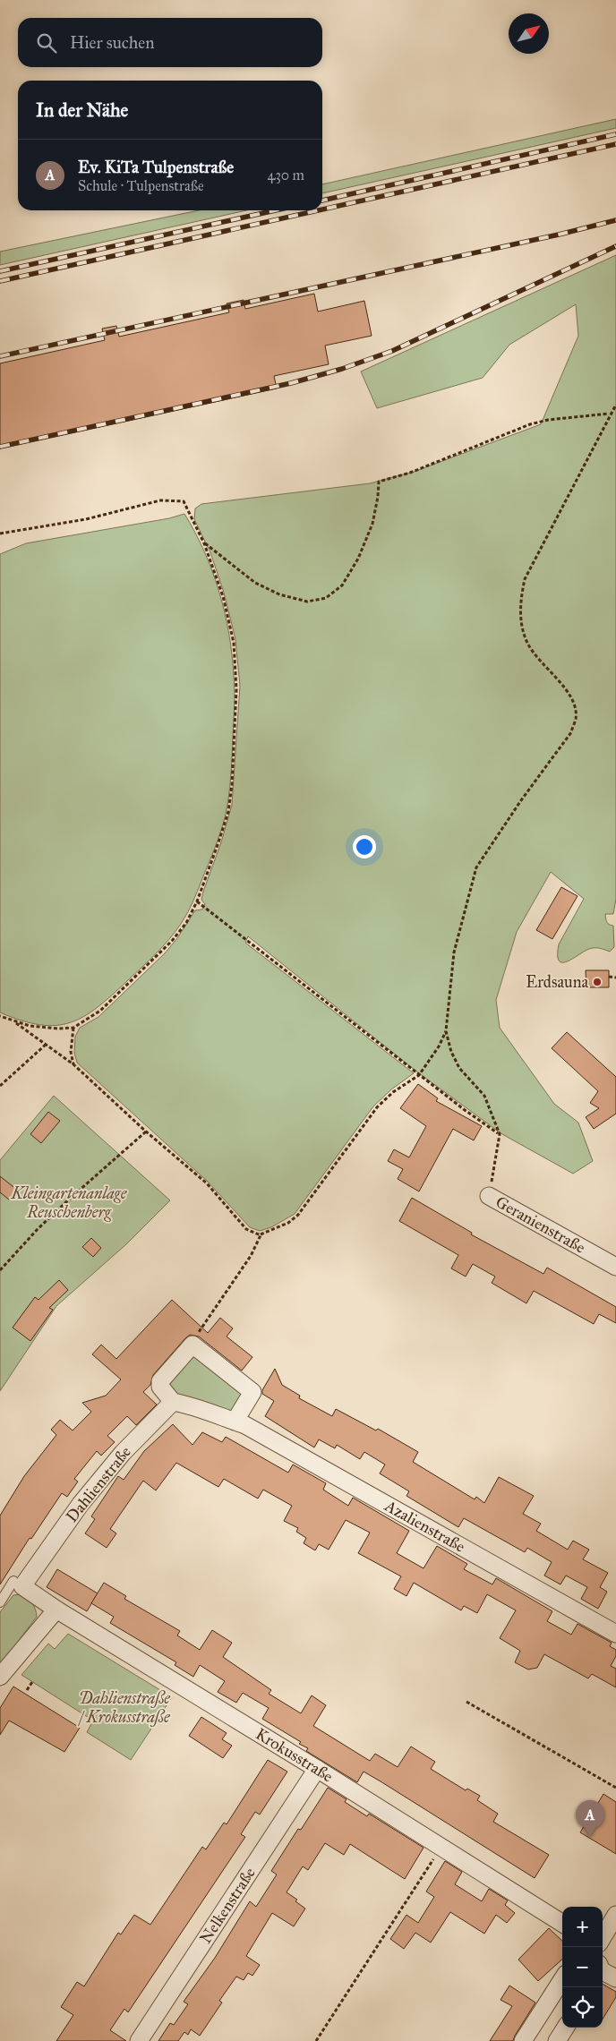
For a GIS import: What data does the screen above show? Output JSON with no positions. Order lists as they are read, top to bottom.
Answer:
{
  "streets": {
    "street": [
      "Geranienstraße",
      "Dahlienstraße",
      "Azalienstraße",
      "Krokusstraße",
      "Nelkenstraße"
    ]
  },
  "crossings": [
    ["Dahlienstraße", "Azalienstraße"],
    ["Dahlienstraße", "Krokusstraße"],
    ["Krokusstraße", "Nelkenstraße"]
  ],
  "parks": ["Kleingartenanlage Reuschenberg", "Dahlienstraße / Krokusstraße"],
  "places": ["Erdsauna"],
  "north": "top right",
  "page": {
    "search": "Hier suchen",
    "heading": "In der Nähe",
    "list": [
      {
        "mark": "A",
        "name": "Ev. KiTa Tulpenstraße",
        "note": "Schule · Tulpenstraße",
        "value": "430 m"
      }
    ],
    "pins": "A",
    "map_buttons": ["+", "−"]
  }
}
